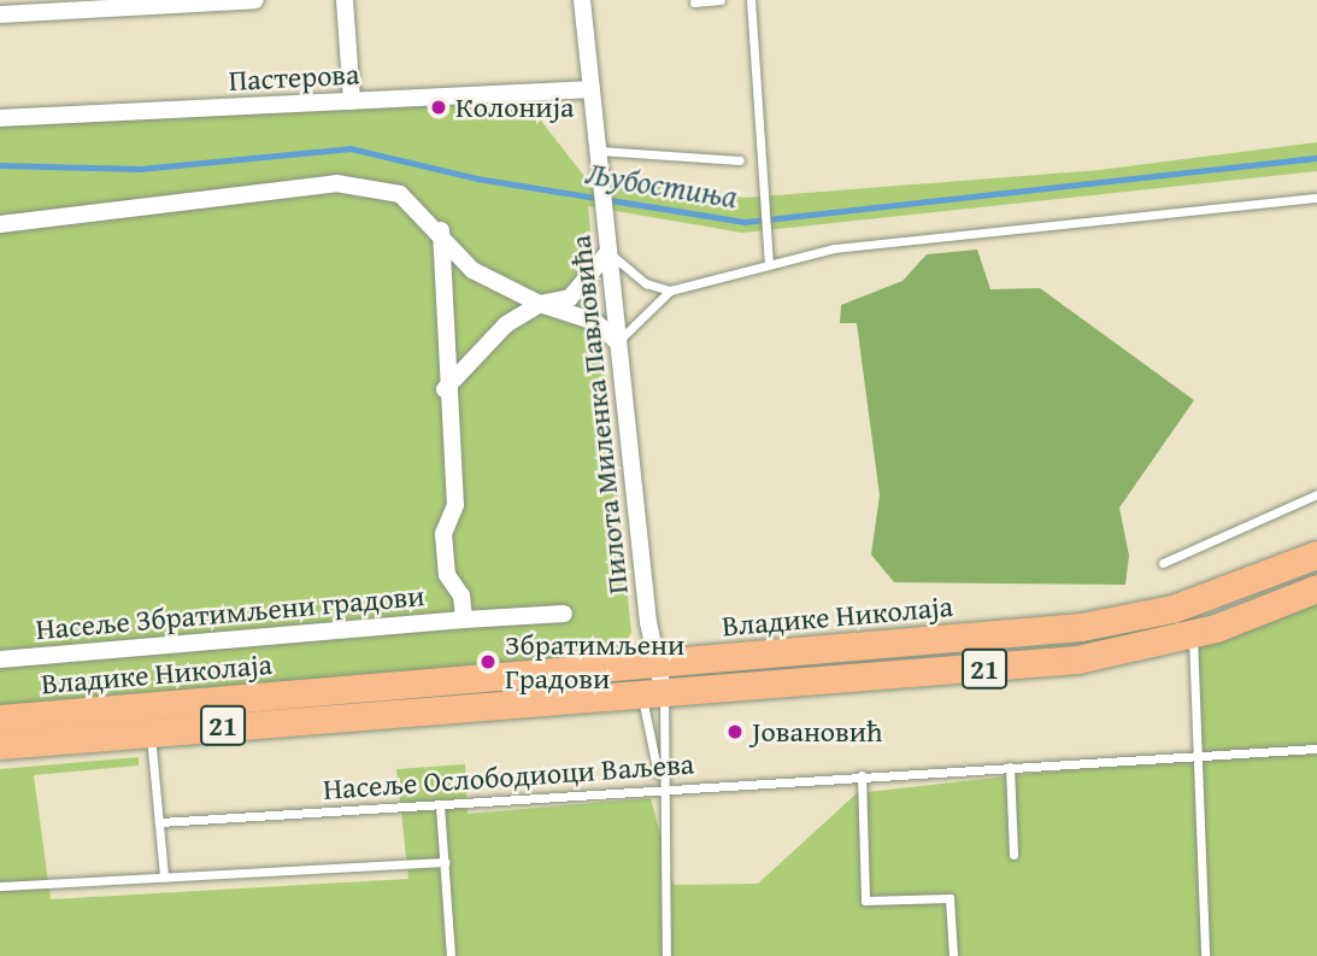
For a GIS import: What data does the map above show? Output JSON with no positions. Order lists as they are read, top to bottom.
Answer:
{
  "streets": {
    "main road": ["Владике Николаја", "21"],
    "street": ["Пастерова", "Пилота Миленка Павловића", "Насеље Збратимљени градови"],
    "lane": ["Насеље Ослободиоци Ваљева"]
  },
  "crossings": [
    ["Пастерова", "Пилота Миленка Павловића"],
    ["Пилота Миленка Павловића", "Владике Николаја"]
  ],
  "water": ["Љубостиња"],
  "places": ["Колонија", "Збратимљени Градови", "Јовановић"]
}
